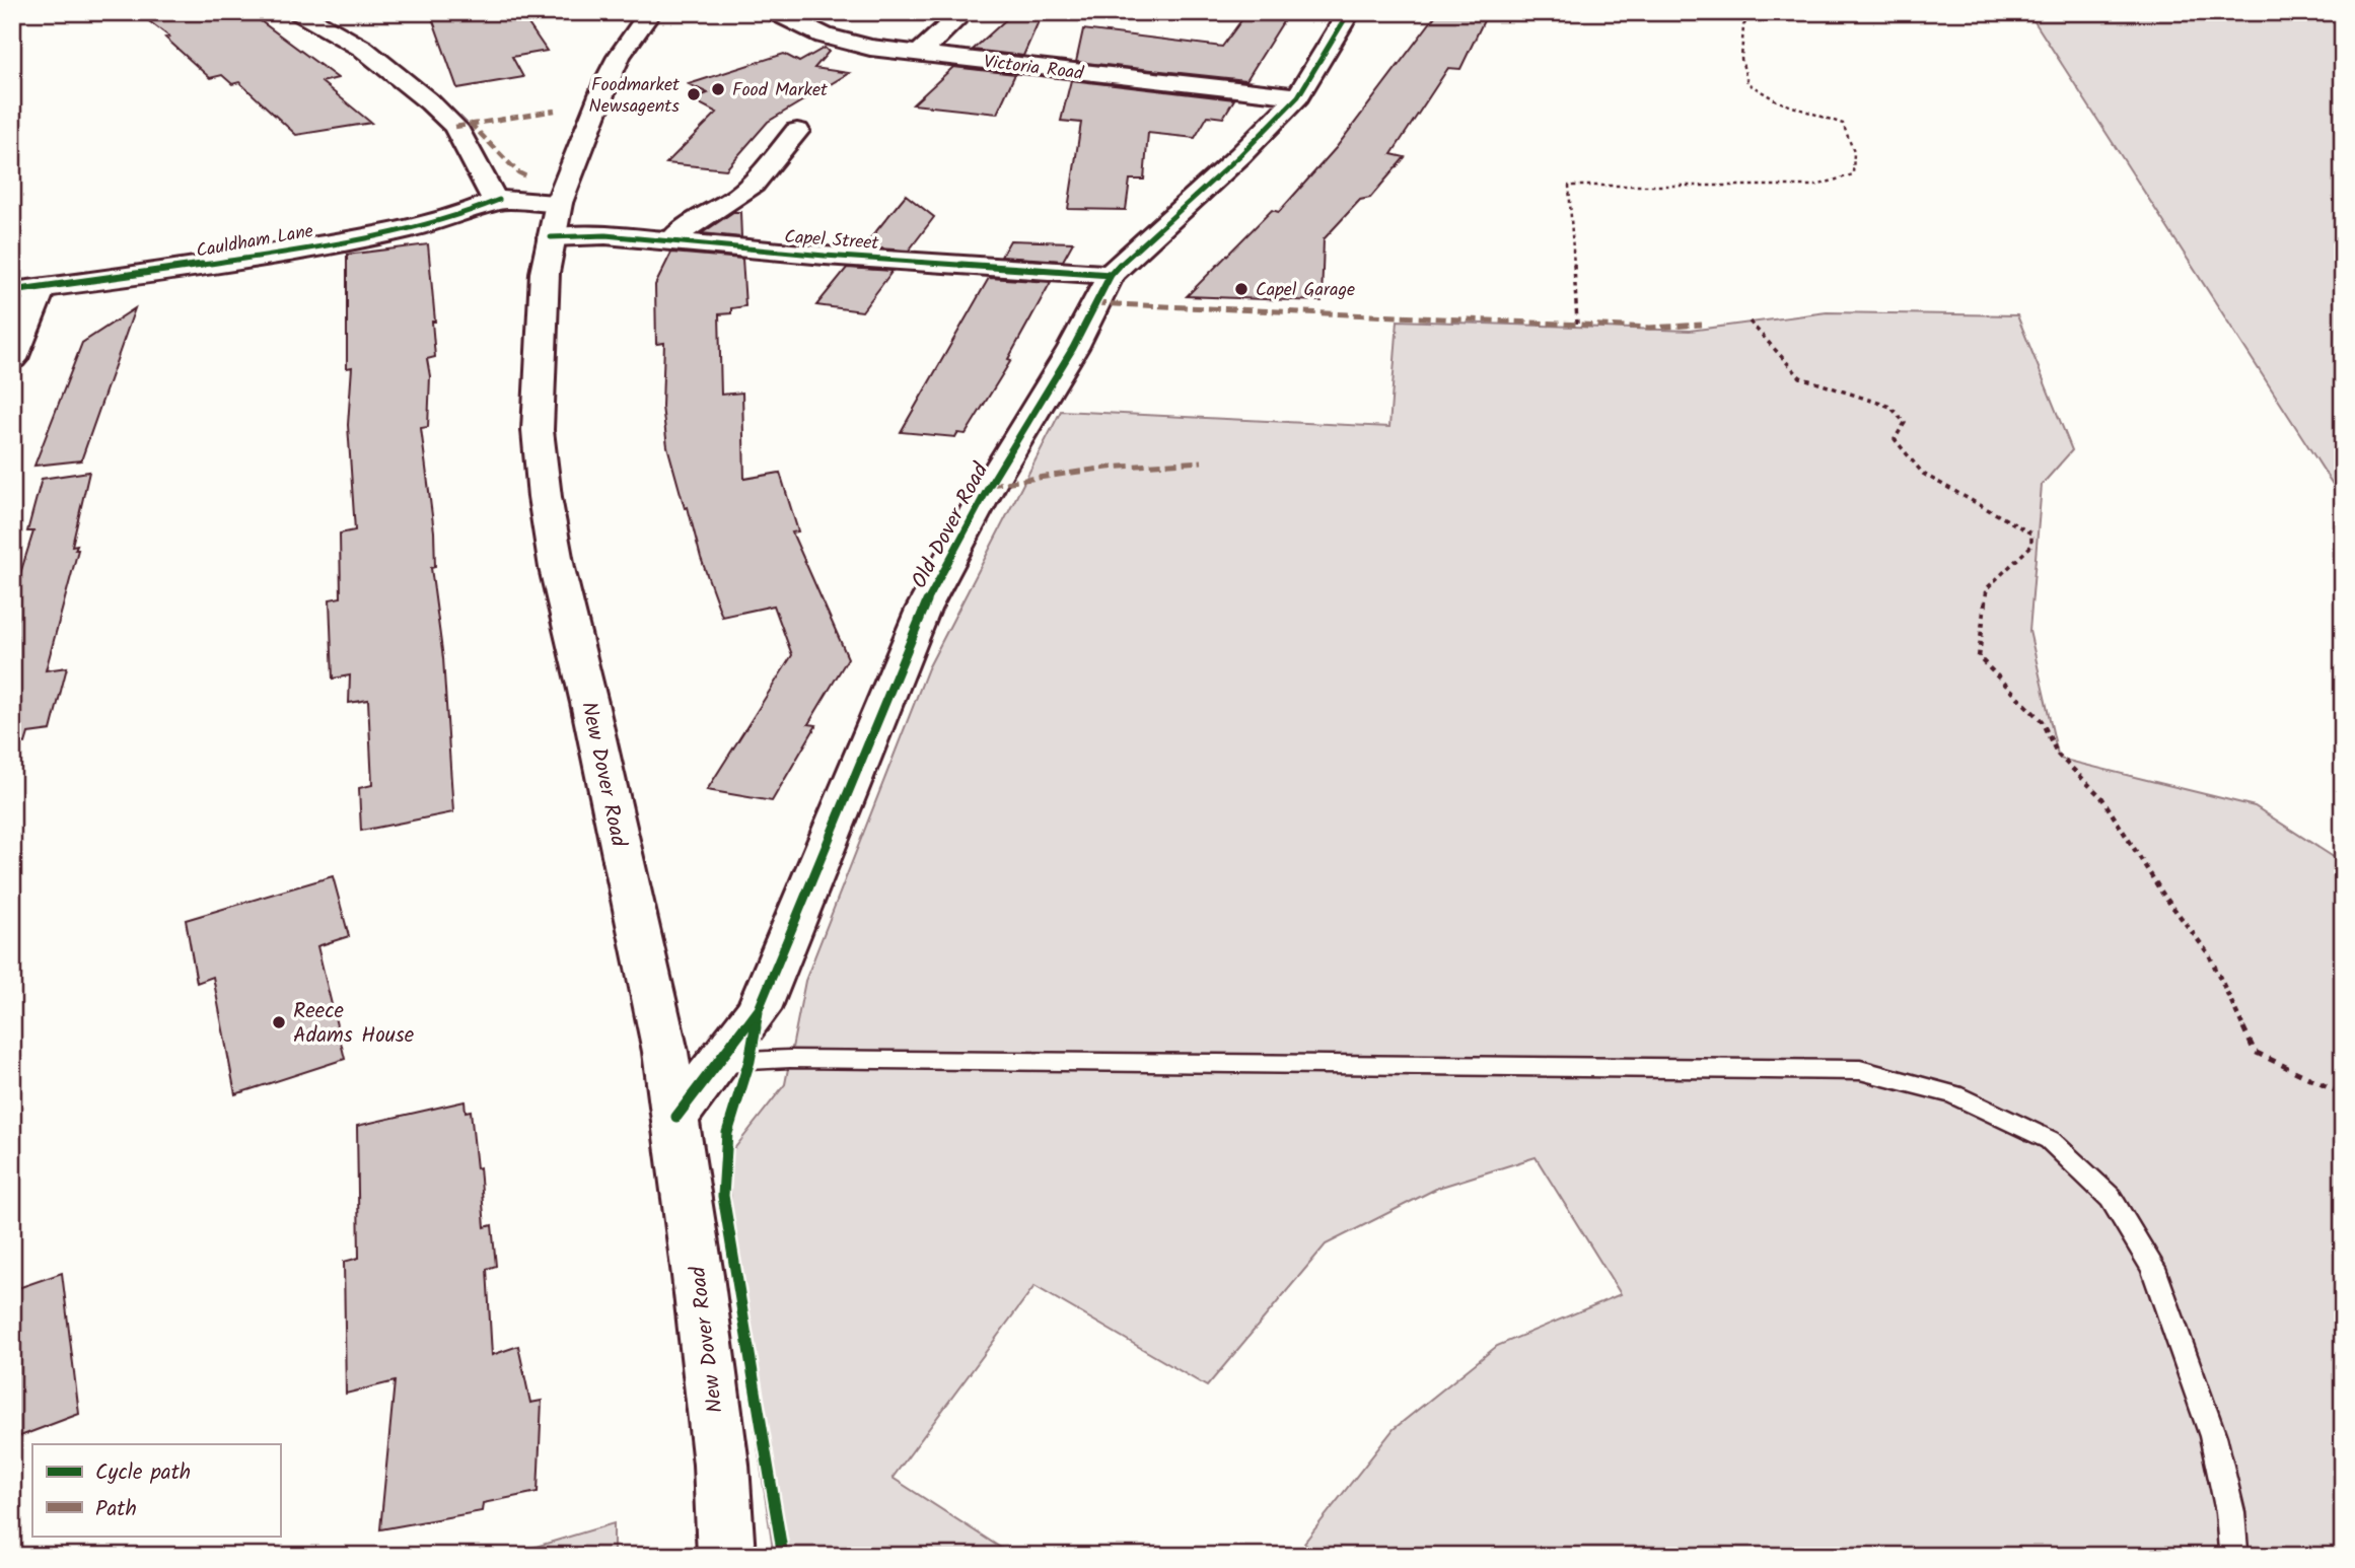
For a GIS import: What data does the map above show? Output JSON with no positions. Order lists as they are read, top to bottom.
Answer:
{
  "streets": {
    "street": [
      "Victoria Road",
      "Capel Street",
      "Cauldham Lane",
      "Old Dover Road",
      "New Dover Road"
    ]
  },
  "crossings": [
    ["Victoria Road", "Old Dover Road"],
    ["Capel Street", "Cauldham Lane"],
    ["Capel Street", "Old Dover Road"],
    ["Capel Street", "New Dover Road"],
    ["Old Dover Road", "New Dover Road"]
  ],
  "places": [
    "Food Market",
    "Foodmarket Newsagents",
    "Capel Garage",
    "Reece Adams House"
  ],
  "legend": ["Cycle path", "Path"]
}
